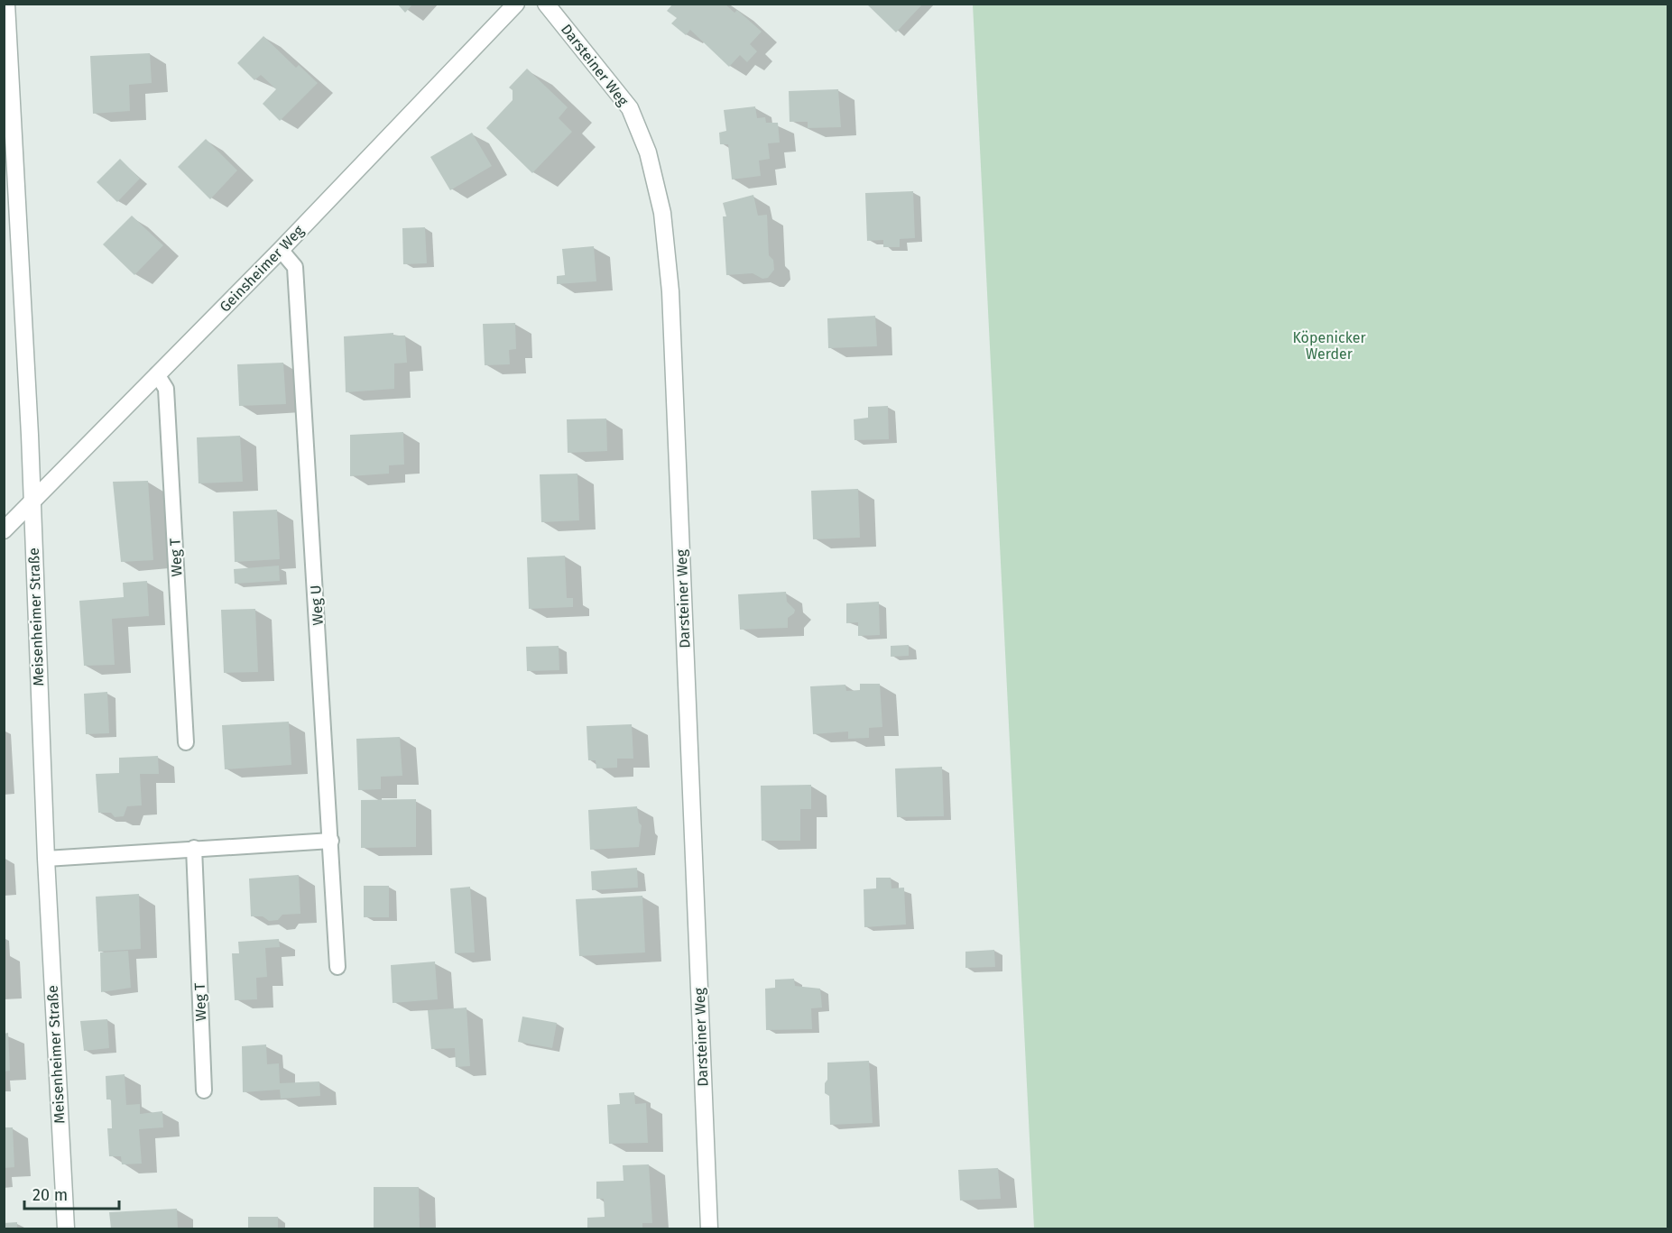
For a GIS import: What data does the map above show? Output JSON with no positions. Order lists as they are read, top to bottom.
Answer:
{
  "streets": {
    "street": ["Darsteiner Weg", "Geinsheimer Weg", "Meisenheimer Straße"],
    "lane": ["Weg T", "Weg U"]
  },
  "crossings": [
    ["Geinsheimer Weg", "Weg T"],
    ["Geinsheimer Weg", "Weg U"],
    ["Geinsheimer Weg", "Meisenheimer Straße"]
  ],
  "parks": ["Köpenicker Werder"],
  "scale_bar": "20 m"
}
